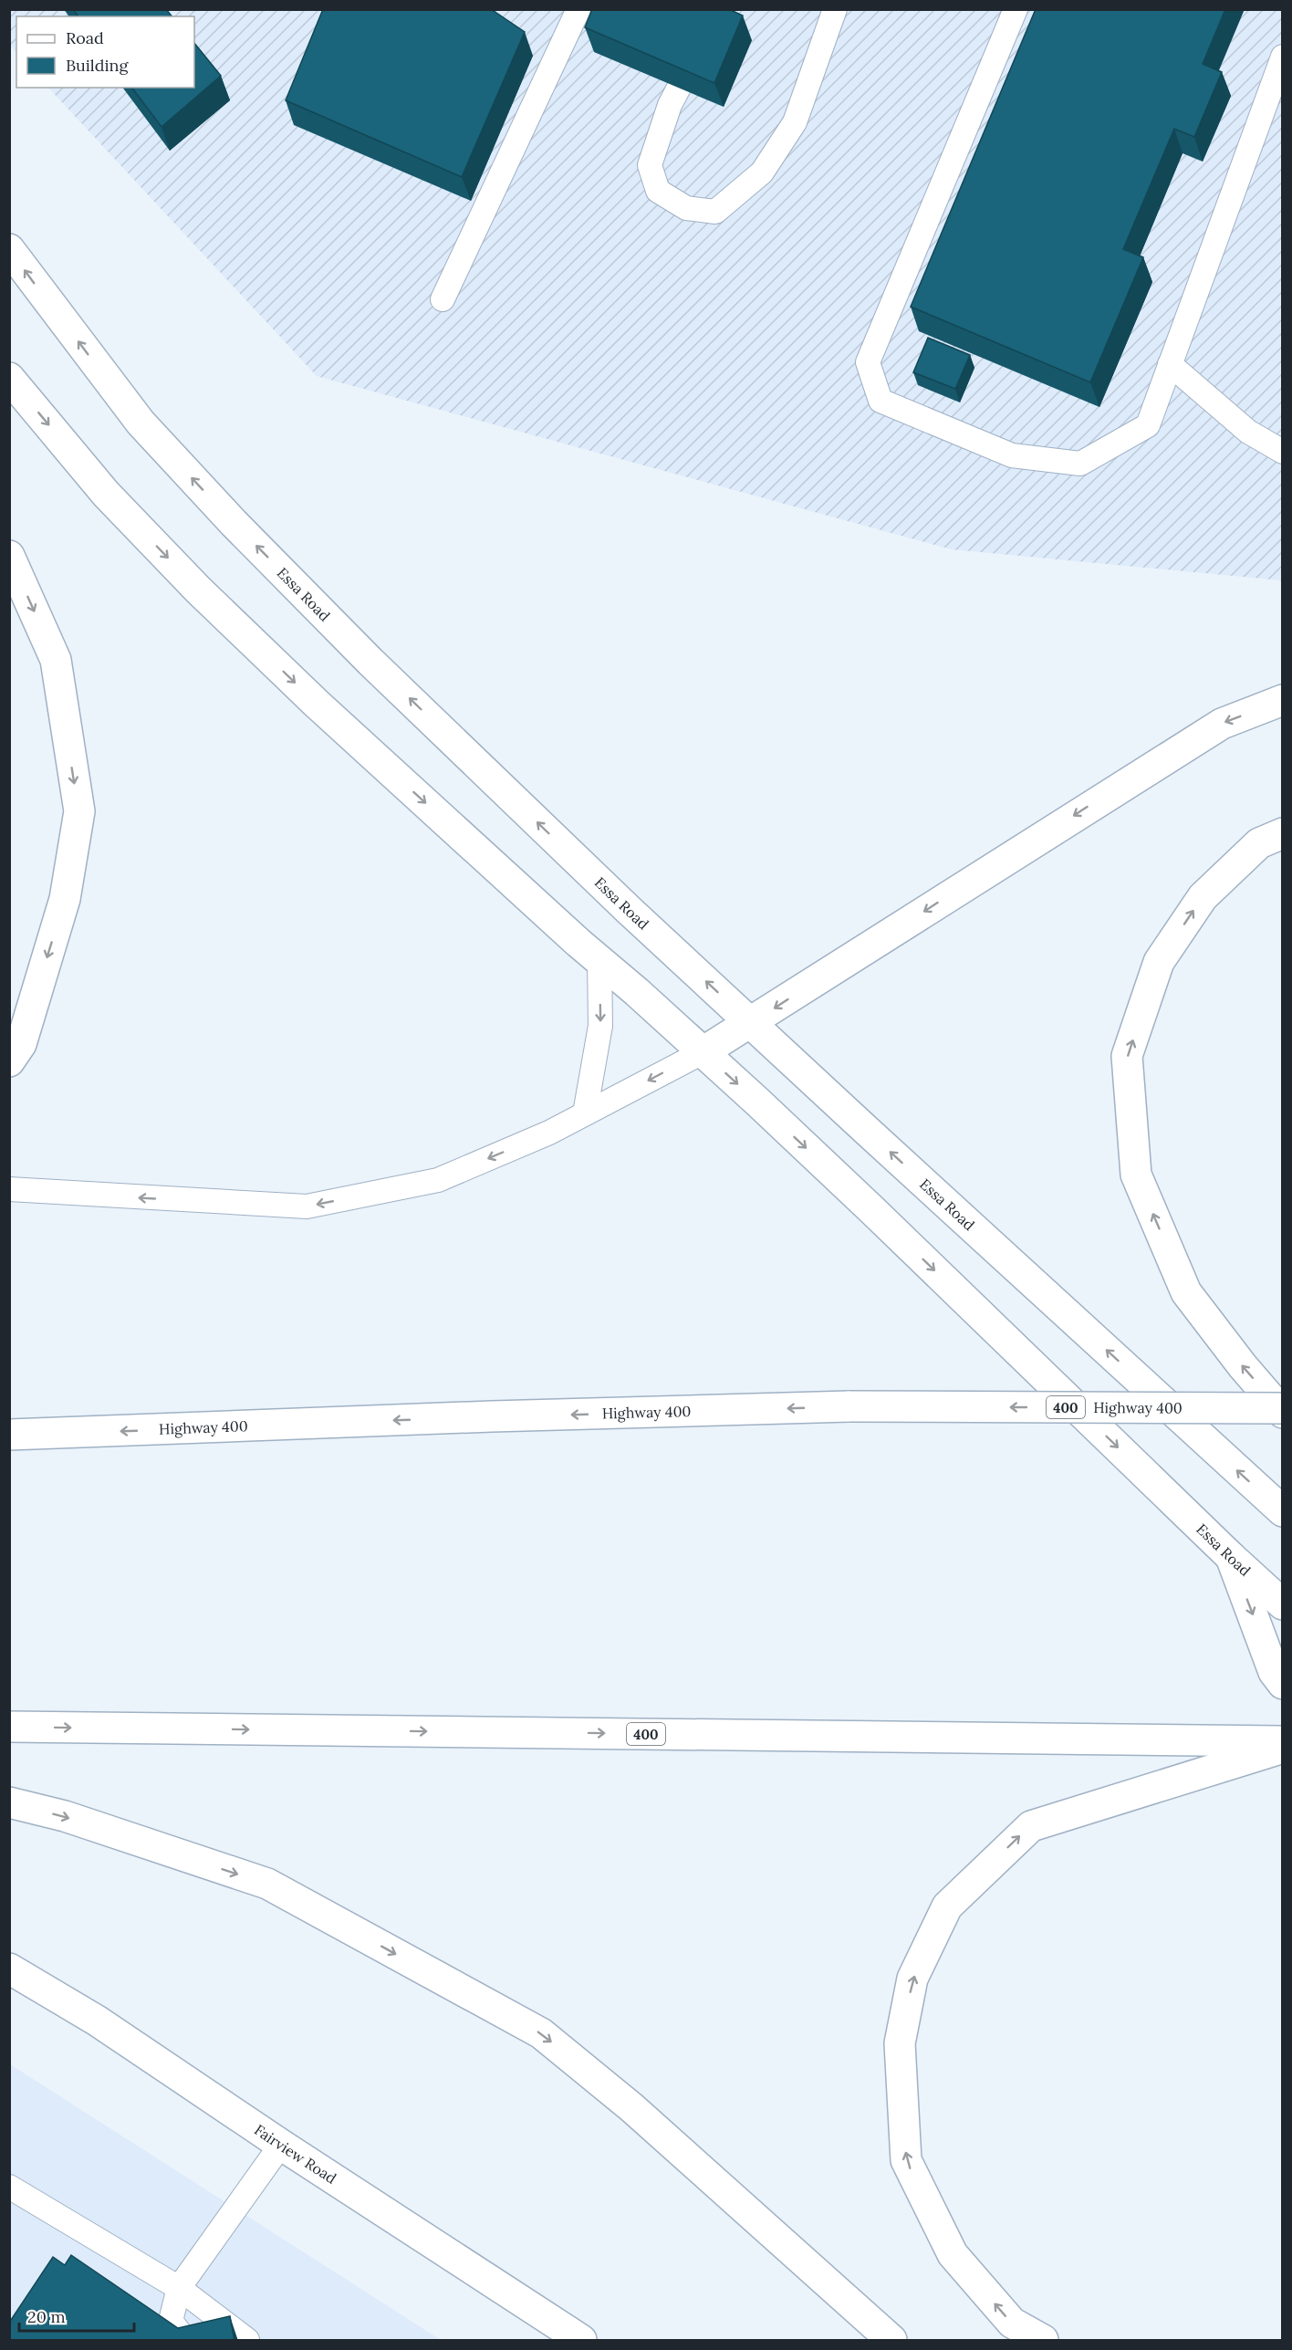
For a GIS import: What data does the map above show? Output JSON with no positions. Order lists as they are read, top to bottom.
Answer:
{
  "streets": {
    "main road": [
      "Essa Road",
      "400",
      "Highway 400",
      "Fairview Road"
    ]
  },
  "one_way": ["Highway 400"],
  "legend": ["Road", "Building"],
  "scale_bar": "20 m"
}
